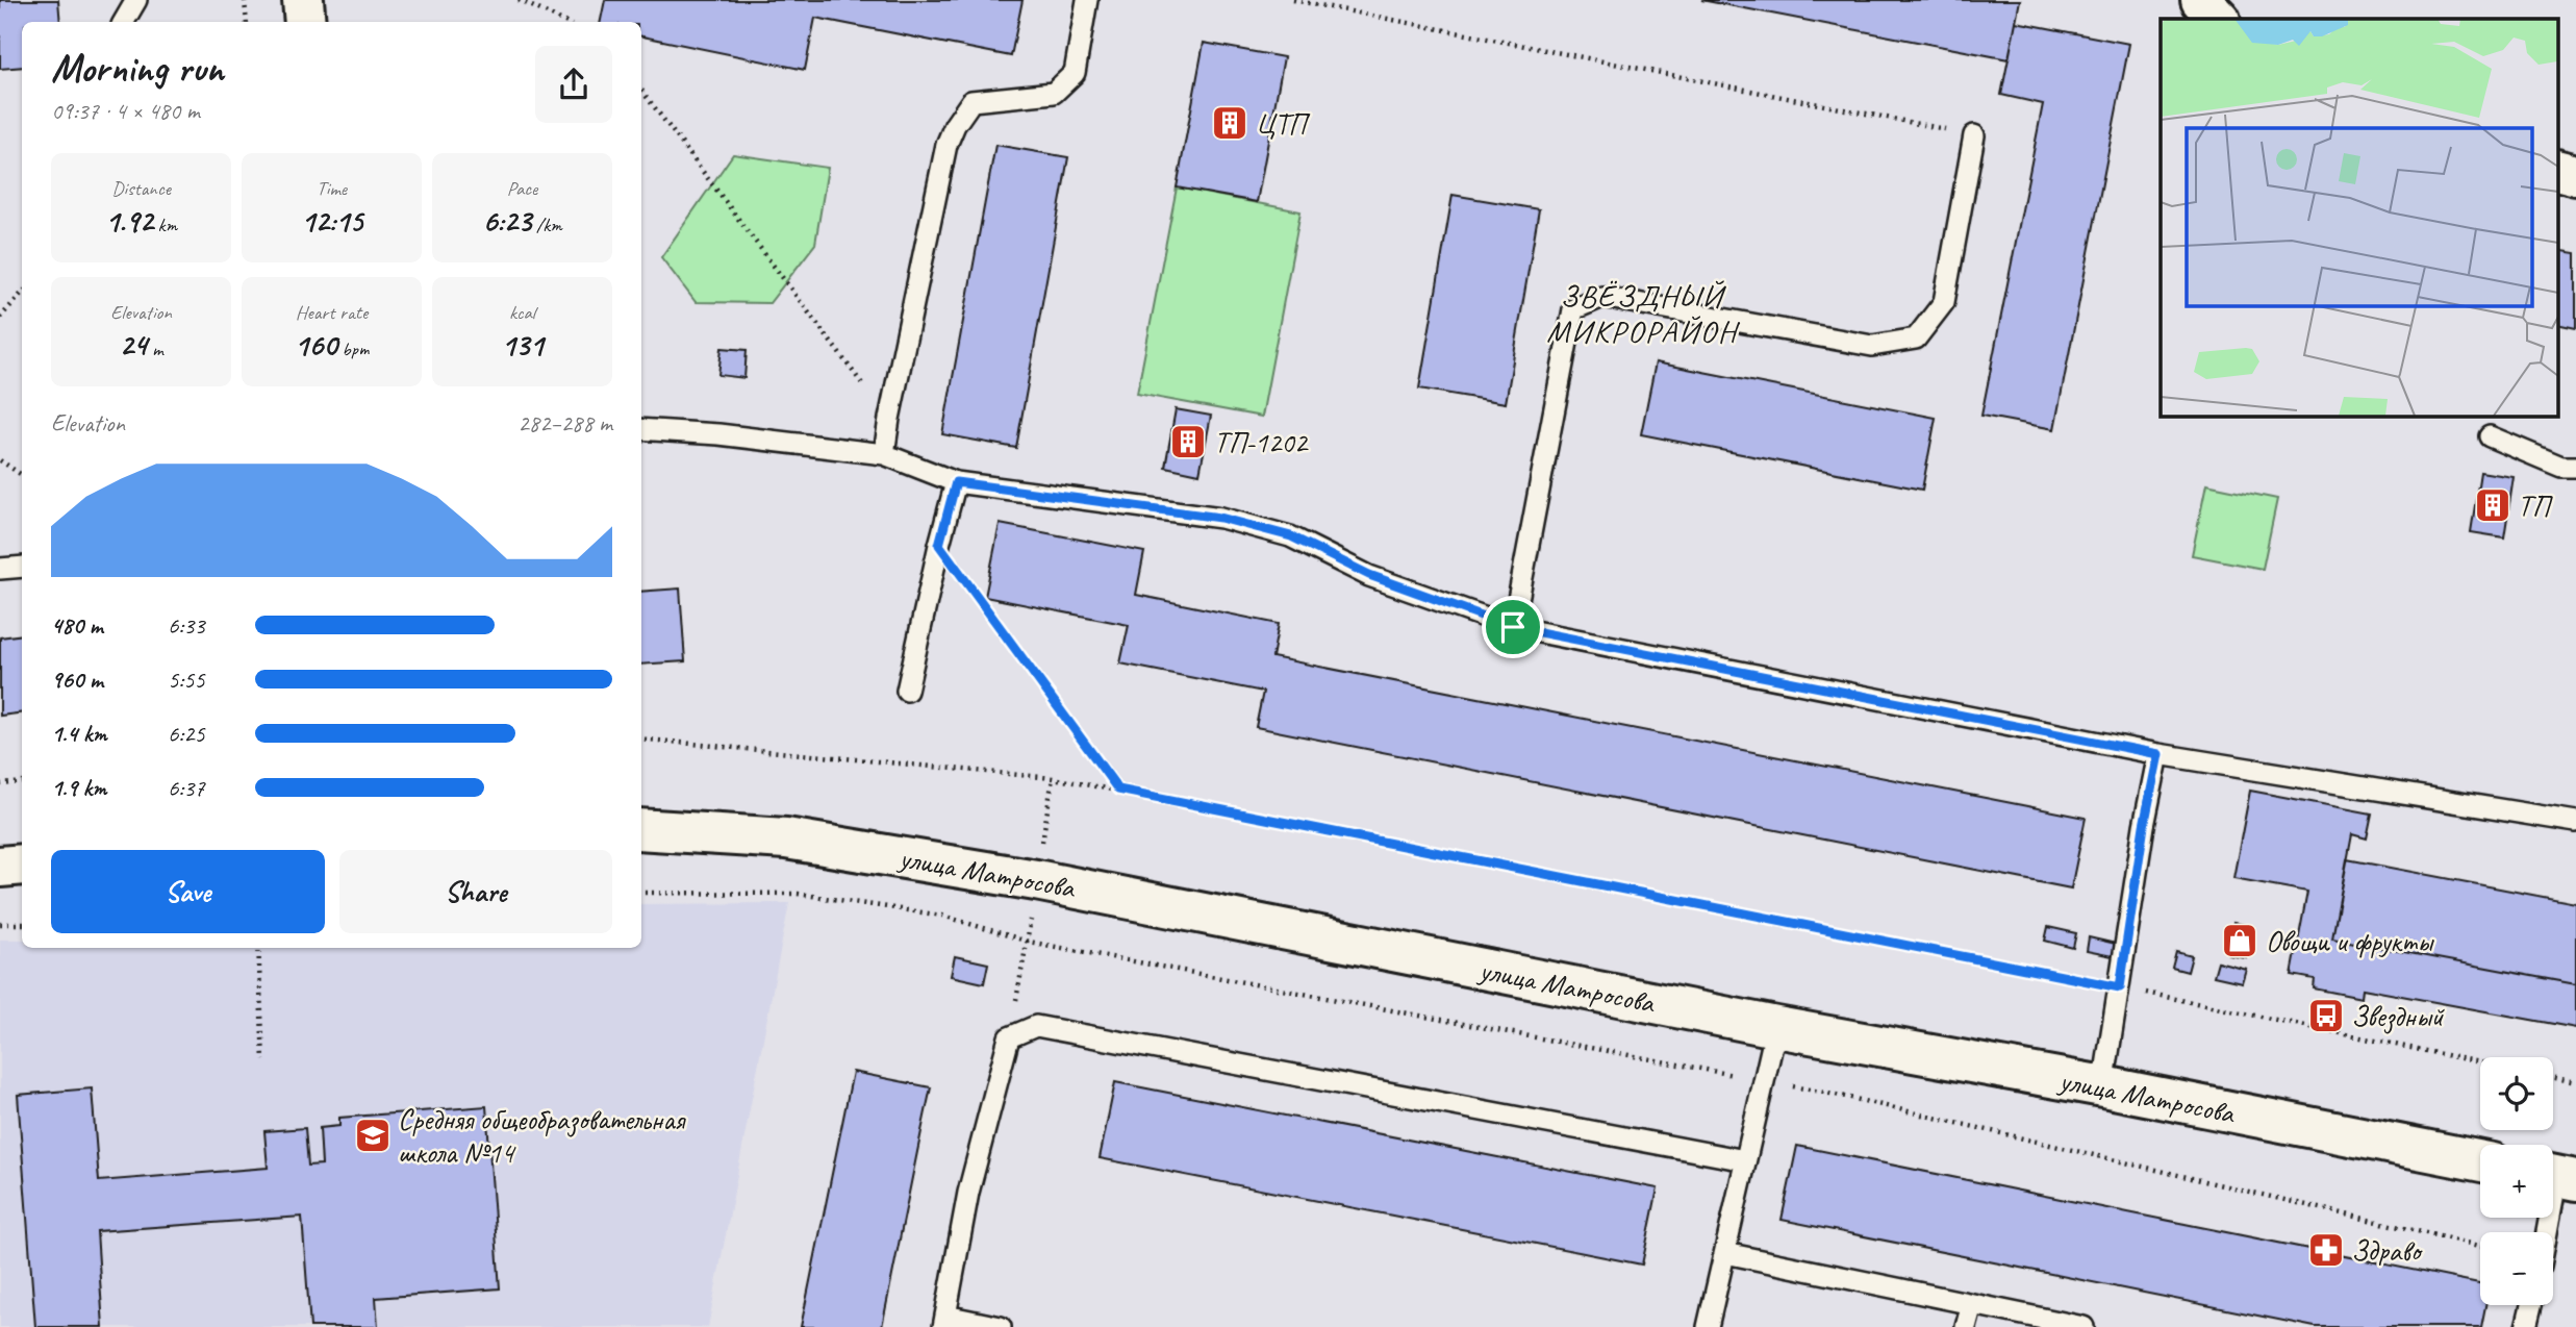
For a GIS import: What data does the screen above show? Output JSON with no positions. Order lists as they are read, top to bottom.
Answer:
{
  "streets": {
    "main road": ["улица Матросова"]
  },
  "districts": ["ЗВЁЗДНЫЙ МИКРОРАЙОН"],
  "places": {
    "building": ["ЦТП", "ТП-1202", "ТП"],
    "shop": ["Овощи и фрукты"],
    "bus stop": ["Звездный"],
    "school or university": ["Средняя общеобразовательная школа №14"],
    "pharmacy": ["Здраво"]
  },
  "page": {
    "heading": ["Morning run", "09:37 · 4 × 480 m"],
    "stats": [
      ["Distance", "1.92 km"],
      ["Time", "12:15"],
      ["Pace", "6:23 /km"],
      ["Elevation", "24 m"],
      ["Heart rate", "160 bpm"],
      ["kcal", "131"]
    ],
    "chart": ["Elevation", "282–288 m"],
    "list": [
      {
        "name": "480 m",
        "note": "6:33"
      },
      {
        "name": "960 m",
        "note": "5:55"
      },
      {
        "name": "1.4 km",
        "note": "6:25"
      },
      {
        "name": "1.9 km",
        "note": "6:37"
      }
    ],
    "buttons": ["Save", "Share"],
    "map_buttons": ["+", "−"]
  }
}
